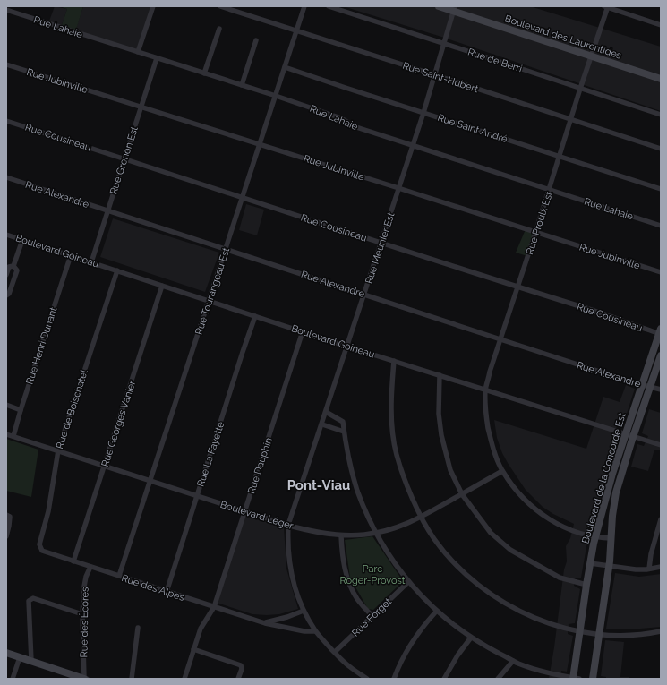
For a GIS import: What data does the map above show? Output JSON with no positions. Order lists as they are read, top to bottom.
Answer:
{
  "streets": {
    "street": [
      "Rue Lahaie",
      "Boulevard des Laurentides",
      "Rue de Berri",
      "Rue Saint-Hubert",
      "Rue Jubinville",
      "Rue Saint André",
      "Rue Cousineau",
      "Rue Grenon Est",
      "Rue Alexandre",
      "Rue Proulx Est",
      "Rue Meunier Est",
      "Boulevard Goineau",
      "Rue Tourangeau Est",
      "Rue Henri Dunant",
      "Rue de Boischatel",
      "Rue Georges Vanier",
      "Rue La Fayette",
      "Rue Dauphin",
      "Boulevard de la Concorde Est",
      "Boulevard Léger",
      "Rue des Alpes",
      "Rue Forget",
      "Rue des Écores"
    ]
  },
  "crossings": [
    ["Rue Lahaie", "Rue Grenon Est"],
    ["Rue Lahaie", "Rue Proulx Est"],
    ["Rue Lahaie", "Rue Meunier Est"],
    ["Rue Lahaie", "Rue Tourangeau Est"],
    ["Boulevard des Laurentides", "Rue Proulx Est"],
    ["Boulevard des Laurentides", "Rue Meunier Est"],
    ["Rue de Berri", "Rue Proulx Est"],
    ["Rue de Berri", "Rue Meunier Est"],
    ["Rue Saint-Hubert", "Rue Proulx Est"],
    ["Rue Saint-Hubert", "Rue Meunier Est"],
    ["Rue Saint-Hubert", "Rue Tourangeau Est"],
    ["Rue Jubinville", "Rue Grenon Est"],
    ["Rue Jubinville", "Rue Proulx Est"],
    ["Rue Jubinville", "Rue Meunier Est"],
    ["Rue Jubinville", "Rue Tourangeau Est"],
    ["Rue Saint André", "Rue Proulx Est"],
    ["Rue Saint André", "Rue Meunier Est"],
    ["Rue Saint André", "Rue Tourangeau Est"],
    ["Rue Cousineau", "Rue Grenon Est"],
    ["Rue Cousineau", "Rue Proulx Est"],
    ["Rue Cousineau", "Rue Meunier Est"],
    ["Rue Cousineau", "Rue Tourangeau Est"],
    ["Rue Cousineau", "Boulevard de la Concorde Est"],
    ["Rue Grenon Est", "Rue Alexandre"],
    ["Rue Grenon Est", "Boulevard Goineau"],
    ["Rue Alexandre", "Rue Proulx Est"],
    ["Rue Alexandre", "Rue Meunier Est"],
    ["Rue Alexandre", "Rue Tourangeau Est"],
    ["Rue Alexandre", "Boulevard de la Concorde Est"],
    ["Rue Proulx Est", "Boulevard Goineau"],
    ["Rue Proulx Est", "Boulevard de la Concorde Est"],
    ["Rue Proulx Est", "Boulevard Léger"],
    ["Rue Meunier Est", "Boulevard Goineau"],
    ["Rue Meunier Est", "Boulevard Léger"],
    ["Rue Meunier Est", "Rue des Alpes"],
    ["Rue Meunier Est", "Rue Forget"],
    ["Boulevard Goineau", "Rue Tourangeau Est"],
    ["Boulevard Goineau", "Rue Henri Dunant"],
    ["Boulevard Goineau", "Rue de Boischatel"],
    ["Boulevard Goineau", "Rue Georges Vanier"],
    ["Boulevard Goineau", "Rue La Fayette"],
    ["Boulevard Goineau", "Rue Dauphin"],
    ["Boulevard Goineau", "Boulevard de la Concorde Est"],
    ["Rue Tourangeau Est", "Boulevard Léger"],
    ["Rue Tourangeau Est", "Rue des Alpes"],
    ["Rue Henri Dunant", "Boulevard Léger"],
    ["Rue de Boischatel", "Boulevard Léger"],
    ["Rue de Boischatel", "Rue des Alpes"],
    ["Rue Georges Vanier", "Boulevard Léger"],
    ["Rue Georges Vanier", "Rue des Alpes"],
    ["Rue La Fayette", "Boulevard Léger"],
    ["Rue La Fayette", "Rue des Alpes"],
    ["Rue Dauphin", "Boulevard Léger"],
    ["Rue Dauphin", "Rue des Alpes"],
    ["Rue des Alpes", "Rue des Écores"]
  ],
  "districts": ["Pont-Viau"],
  "parks": ["Parc Roger-Provost"]
}
